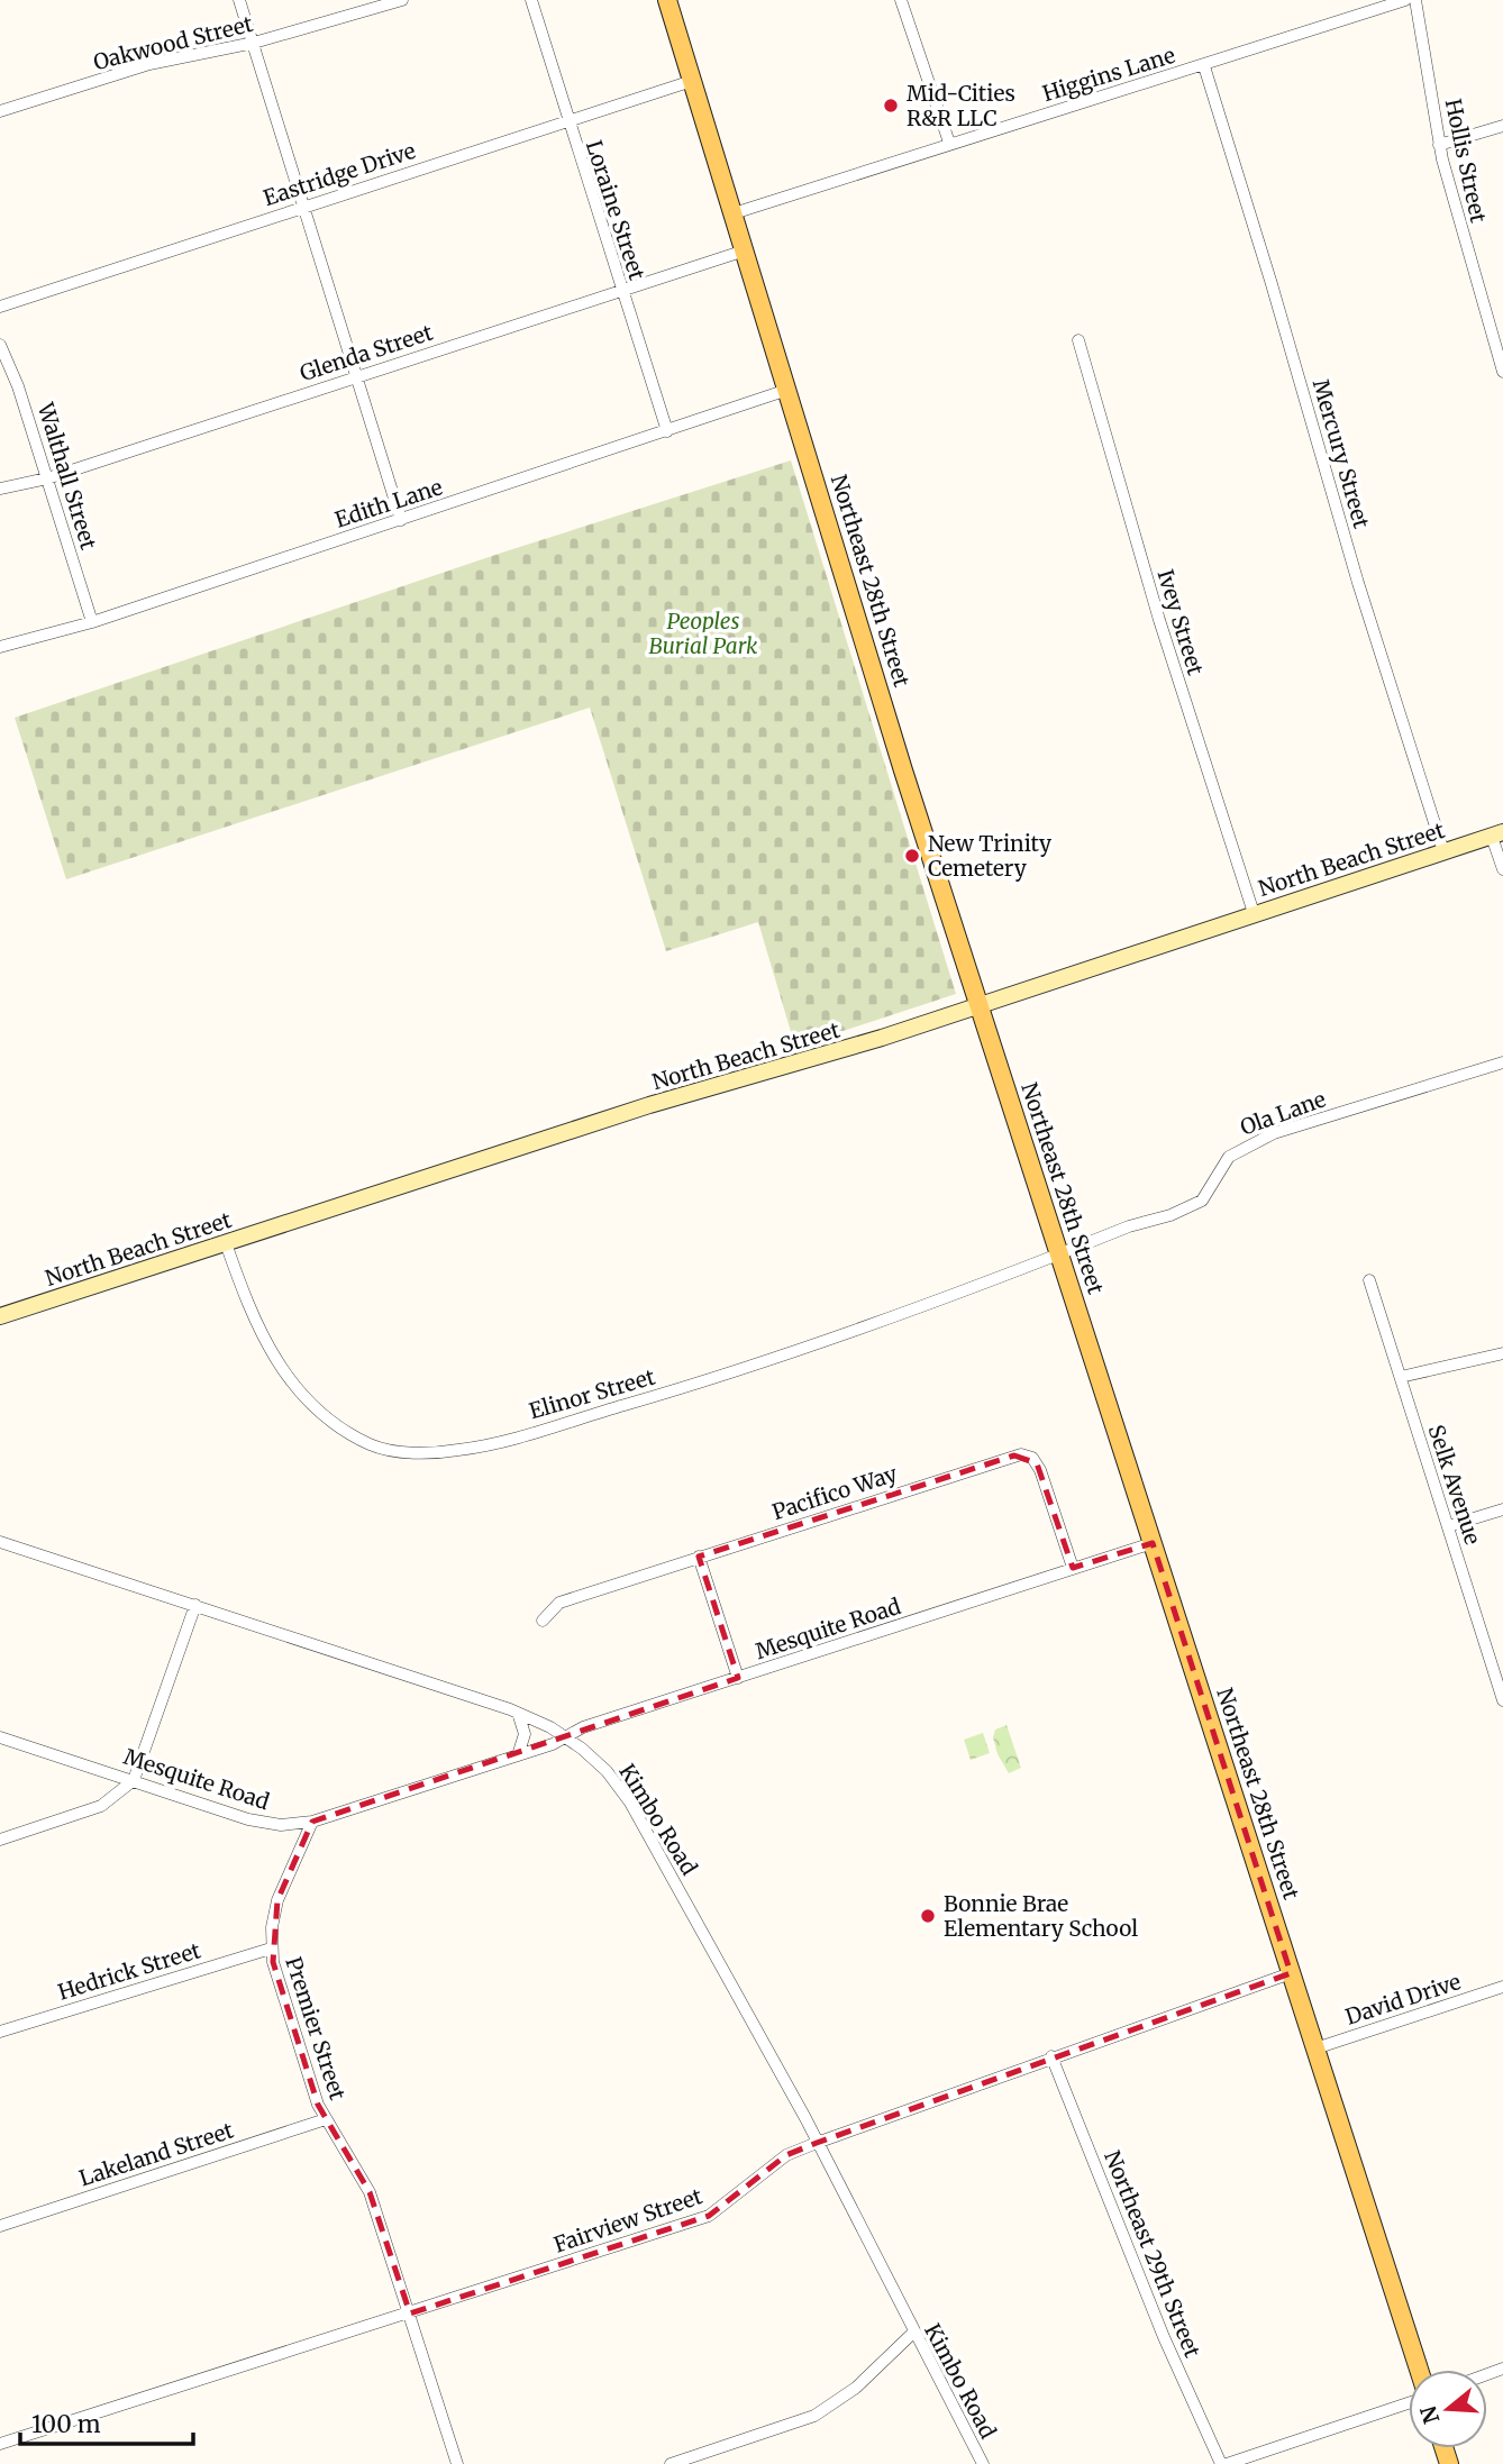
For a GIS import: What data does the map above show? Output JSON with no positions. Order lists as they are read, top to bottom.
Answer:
{
  "streets": {
    "main road": ["Northeast 28th Street", "North Beach Street"],
    "street": [
      "Oakwood Street",
      "Higgins Lane",
      "Hollis Street",
      "Eastridge Drive",
      "Loraine Street",
      "Glenda Street",
      "Mercury Street",
      "Walthall Street",
      "Edith Lane",
      "Ivey Street",
      "Ola Lane",
      "Elinor Street",
      "Selk Avenue",
      "Pacifico Way",
      "Mesquite Road",
      "Kimbo Road",
      "Hedrick Street",
      "David Drive",
      "Premier Street",
      "Lakeland Street",
      "Fairview Street",
      "Northeast 29th Street"
    ]
  },
  "crossings": [
    ["Higgins Lane", "Mercury Street"],
    ["Higgins Lane", "Northeast 28th Street"],
    ["Eastridge Drive", "Loraine Street"],
    ["Eastridge Drive", "Northeast 28th Street"],
    ["Loraine Street", "Glenda Street"],
    ["Loraine Street", "Edith Lane"],
    ["Glenda Street", "Walthall Street"],
    ["Glenda Street", "Northeast 28th Street"],
    ["Mercury Street", "North Beach Street"],
    ["Walthall Street", "Edith Lane"],
    ["Edith Lane", "Northeast 28th Street"],
    ["Northeast 28th Street", "North Beach Street"],
    ["Northeast 28th Street", "Ola Lane"],
    ["Northeast 28th Street", "Elinor Street"],
    ["Northeast 28th Street", "Mesquite Road"],
    ["Northeast 28th Street", "David Drive"],
    ["Northeast 28th Street", "Fairview Street"],
    ["Ivey Street", "North Beach Street"],
    ["North Beach Street", "Elinor Street"],
    ["Ola Lane", "Elinor Street"],
    ["Pacifico Way", "Mesquite Road"],
    ["Mesquite Road", "Kimbo Road"],
    ["Mesquite Road", "Premier Street"],
    ["Kimbo Road", "Fairview Street"],
    ["Hedrick Street", "Premier Street"],
    ["Premier Street", "Lakeland Street"],
    ["Premier Street", "Fairview Street"],
    ["Fairview Street", "Northeast 29th Street"]
  ],
  "parks": ["Peoples Burial Park"],
  "places": ["Mid-Cities R&R LLC", "New Trinity Cemetery", "Bonnie Brae Elementary School"],
  "scale_bar": "100 m",
  "north": "left"
}
